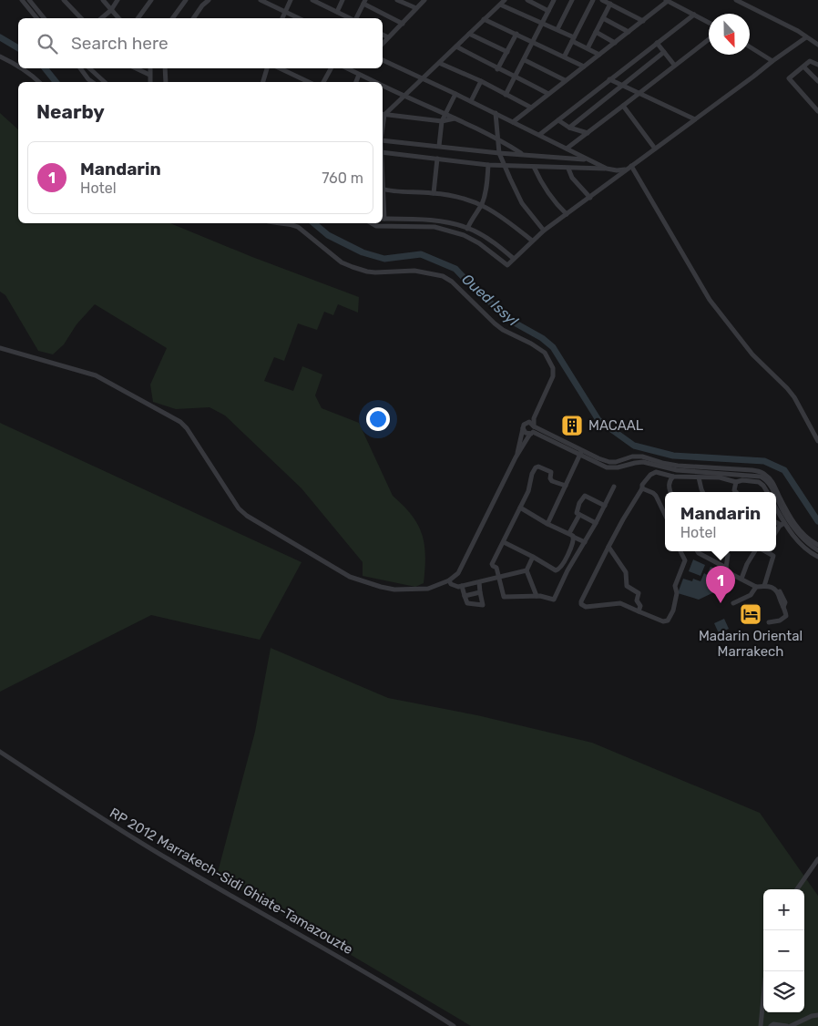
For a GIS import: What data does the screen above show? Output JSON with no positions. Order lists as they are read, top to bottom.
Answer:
{
  "streets": {
    "street": ["RP 2012 Marrakech-Sidi Ghiate-Tamazouzte"]
  },
  "water": ["Oued Issyl"],
  "places": {
    "building": ["MACAAL"],
    "hotel": ["Madarin Oriental Marrakech"]
  },
  "north": "bottom",
  "page": {
    "search": "Search here",
    "heading": "Nearby",
    "list": [
      {
        "mark": "1",
        "name": "Mandarin",
        "note": "Hotel",
        "value": "760 m"
      }
    ],
    "popup": ["Mandarin", "Hotel"],
    "pins": "1",
    "map_buttons": ["+", "−"]
  }
}
